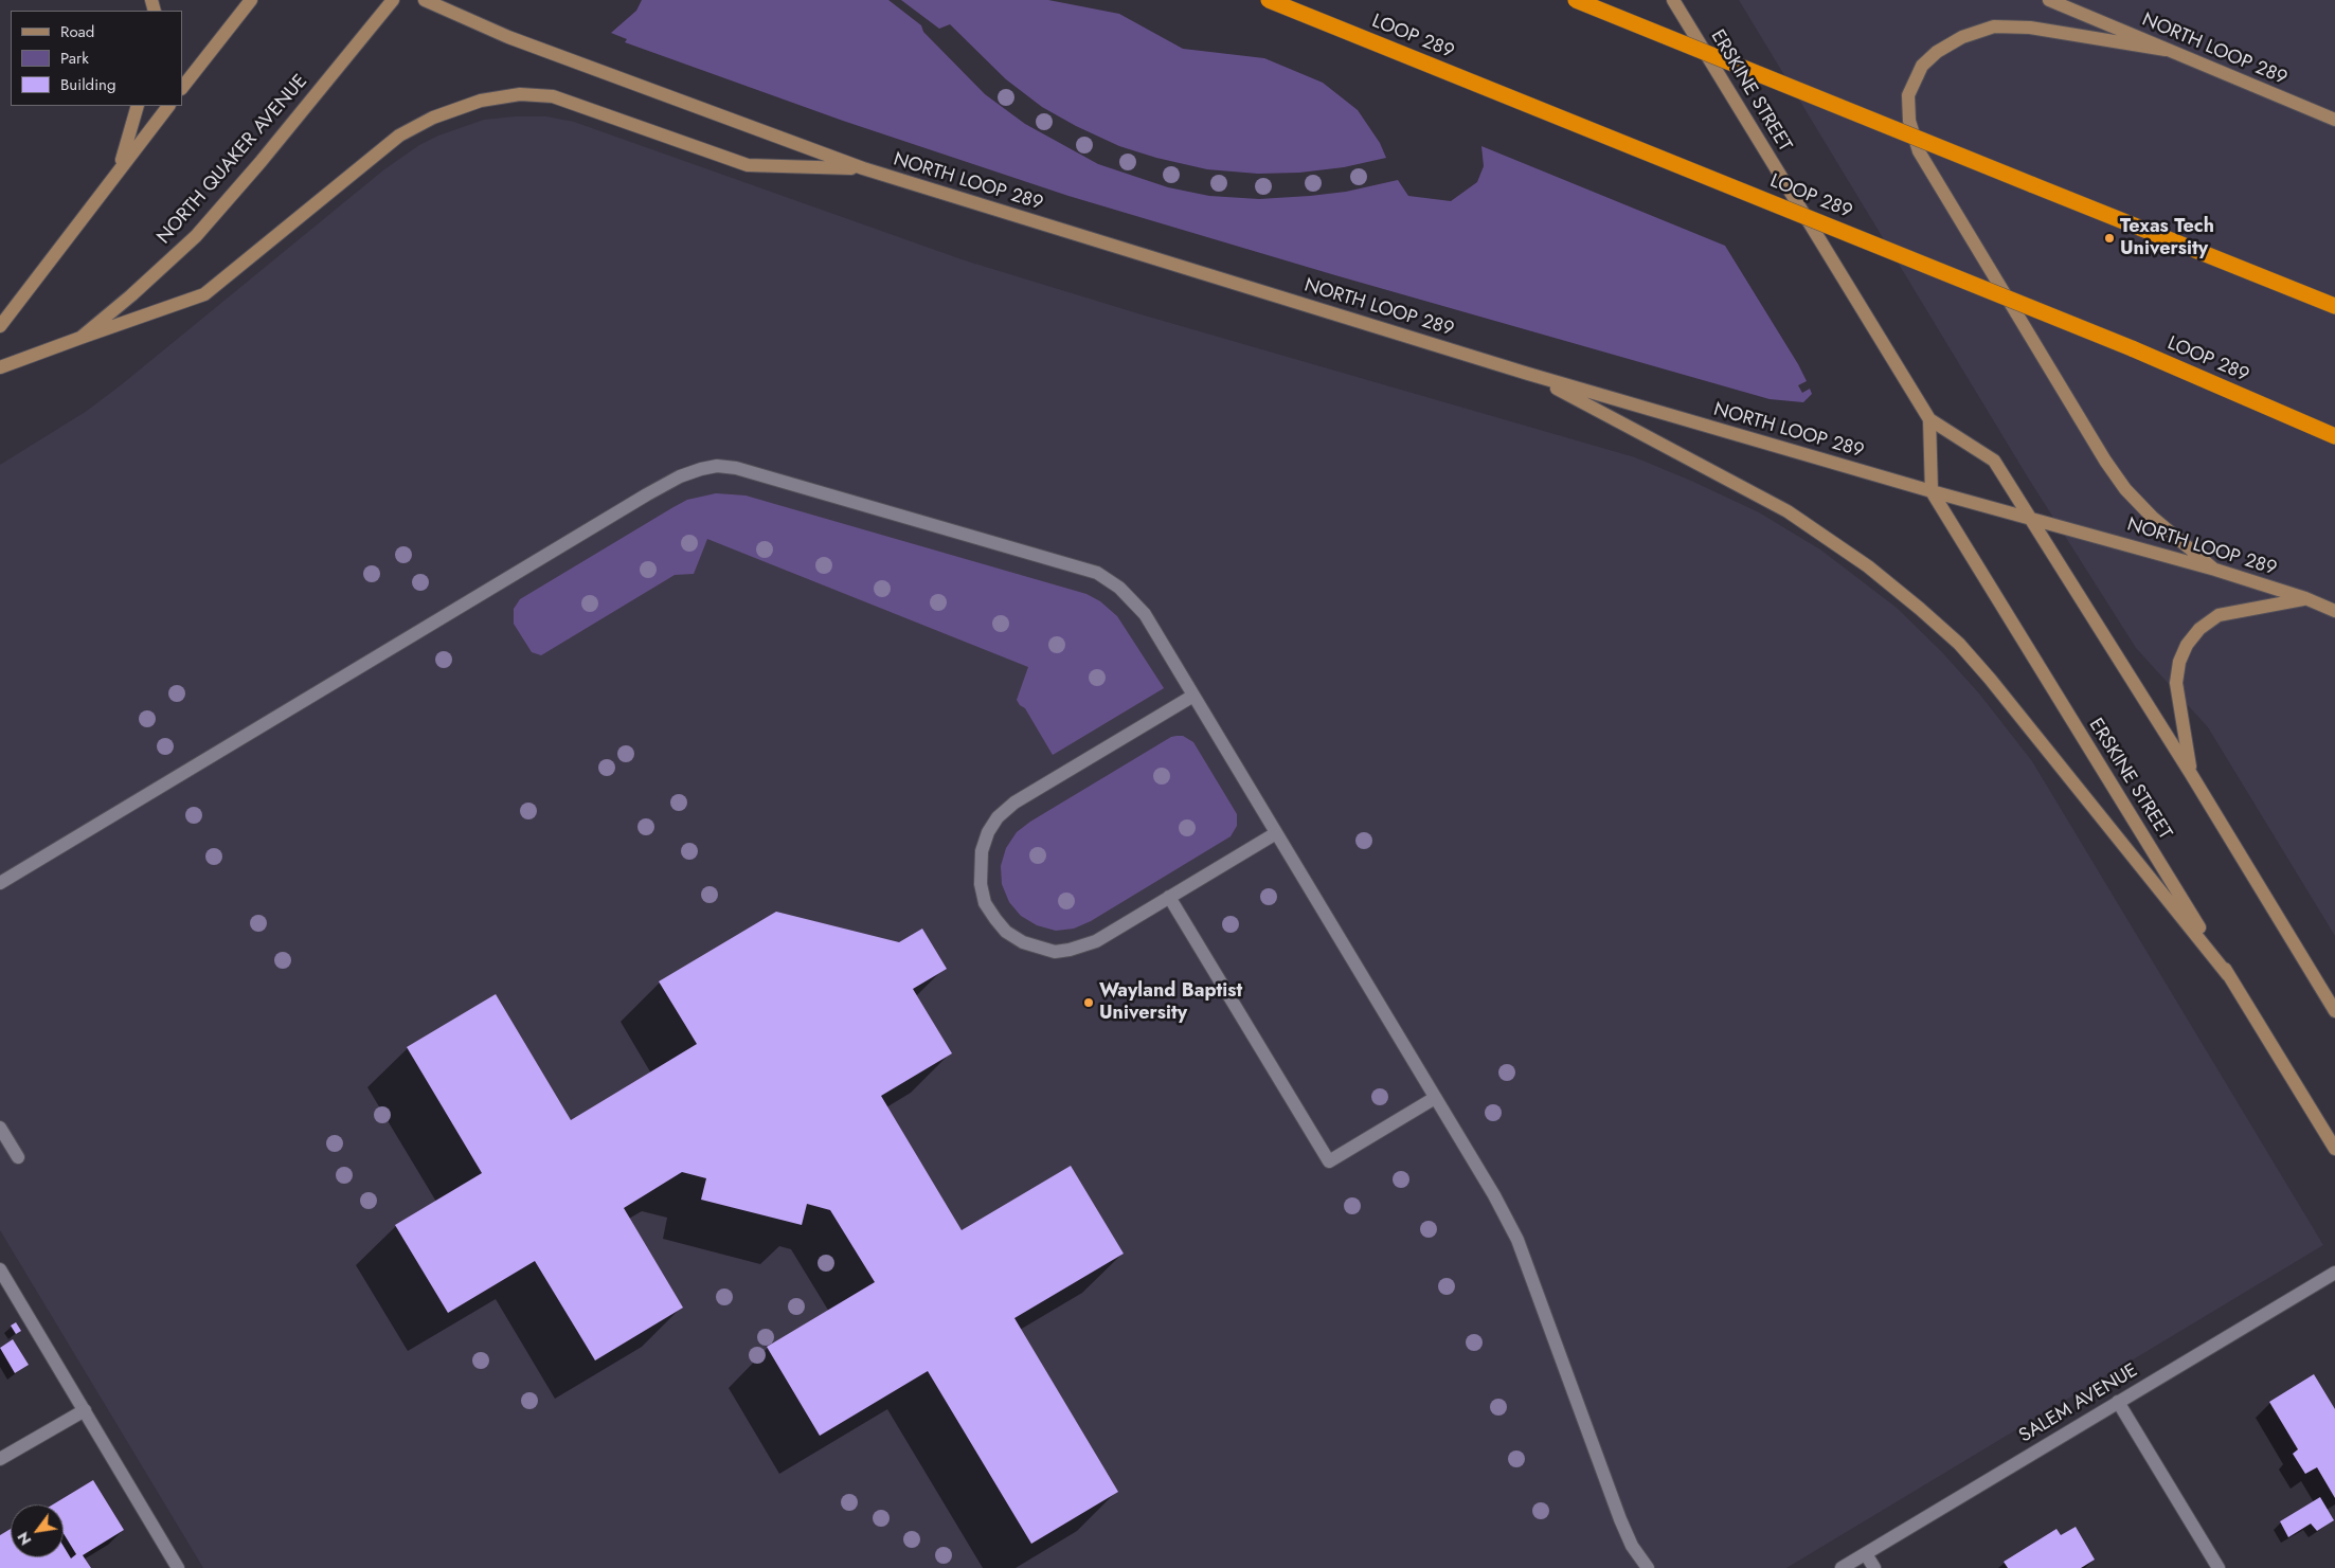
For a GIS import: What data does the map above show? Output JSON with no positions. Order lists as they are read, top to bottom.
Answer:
{
  "streets": {
    "highway": ["LOOP 289"],
    "main road": ["NORTH LOOP 289", "ERSKINE STREET", "NORTH QUAKER AVENUE"],
    "street": ["SALEM AVENUE"]
  },
  "crossings": [
    ["NORTH LOOP 289", "ERSKINE STREET"]
  ],
  "places": ["Texas Tech University", "Wayland Baptist University"],
  "legend": ["Road", "Park", "Building"],
  "north": "bottom left"
}
